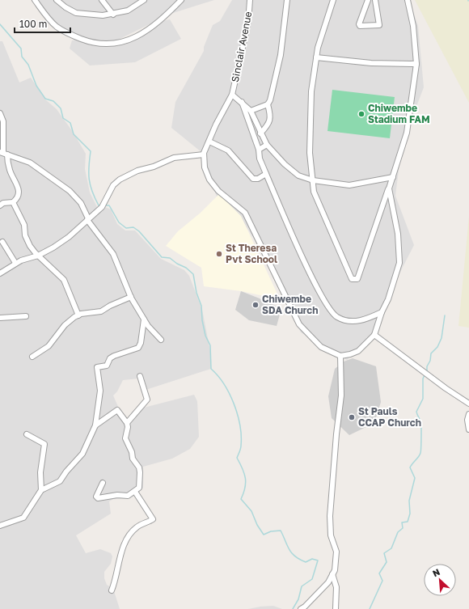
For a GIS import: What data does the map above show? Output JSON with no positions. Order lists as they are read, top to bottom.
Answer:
{
  "streets": {
    "street": ["Sinclair Avenue"]
  },
  "places": [
    "Chiwembe Stadium FAM",
    "St Theresa Pvt School",
    "Chiwembe SDA Church",
    "St Pauls CCAP Church"
  ],
  "scale_bar": "100 m",
  "north": "top left"
}
